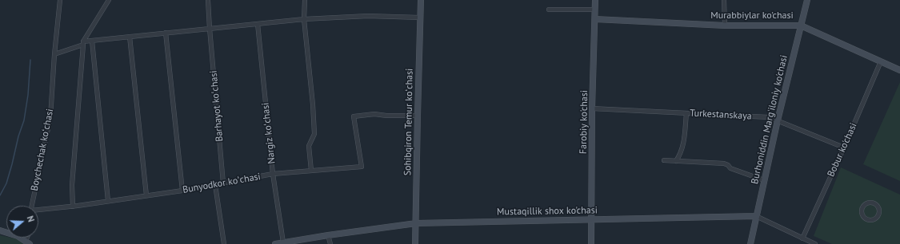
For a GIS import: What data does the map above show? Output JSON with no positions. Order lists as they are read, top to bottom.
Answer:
{
  "streets": {
    "main road": [
      "Murabbiylar ko'chasi",
      "Burhoniddin Marg'iloniy ko'chasi",
      "Sohibqiron Temur koʻchasi",
      "Farobiy ko'chasi",
      "Mustaqillik shox ko'chasi"
    ],
    "street": [
      "Barhayot koʻchasi",
      "Turkestanskaya",
      "Nargiz koʻchasi",
      "Boychechak koʻchasi",
      "Bobur ko'chasi",
      "Bunyodkor koʻchasi"
    ]
  },
  "crossings": [
    ["Murabbiylar ko'chasi", "Burhoniddin Marg'iloniy ko'chasi"],
    ["Murabbiylar ko'chasi", "Farobiy ko'chasi"],
    ["Murabbiylar ko'chasi", "Bobur ko'chasi"],
    ["Barhayot koʻchasi", "Bunyodkor koʻchasi"],
    ["Turkestanskaya", "Burhoniddin Marg'iloniy ko'chasi"],
    ["Turkestanskaya", "Farobiy ko'chasi"],
    ["Turkestanskaya", "Bobur ko'chasi"],
    ["Burhoniddin Marg'iloniy ko'chasi", "Mustaqillik shox ko'chasi"],
    ["Sohibqiron Temur koʻchasi", "Bunyodkor koʻchasi"],
    ["Sohibqiron Temur koʻchasi", "Mustaqillik shox ko'chasi"],
    ["Farobiy ko'chasi", "Mustaqillik shox ko'chasi"],
    ["Nargiz koʻchasi", "Bunyodkor koʻchasi"],
    ["Nargiz koʻchasi", "Mustaqillik shox ko'chasi"],
    ["Bobur ko'chasi", "Mustaqillik shox ko'chasi"]
  ],
  "north": "right"
}
